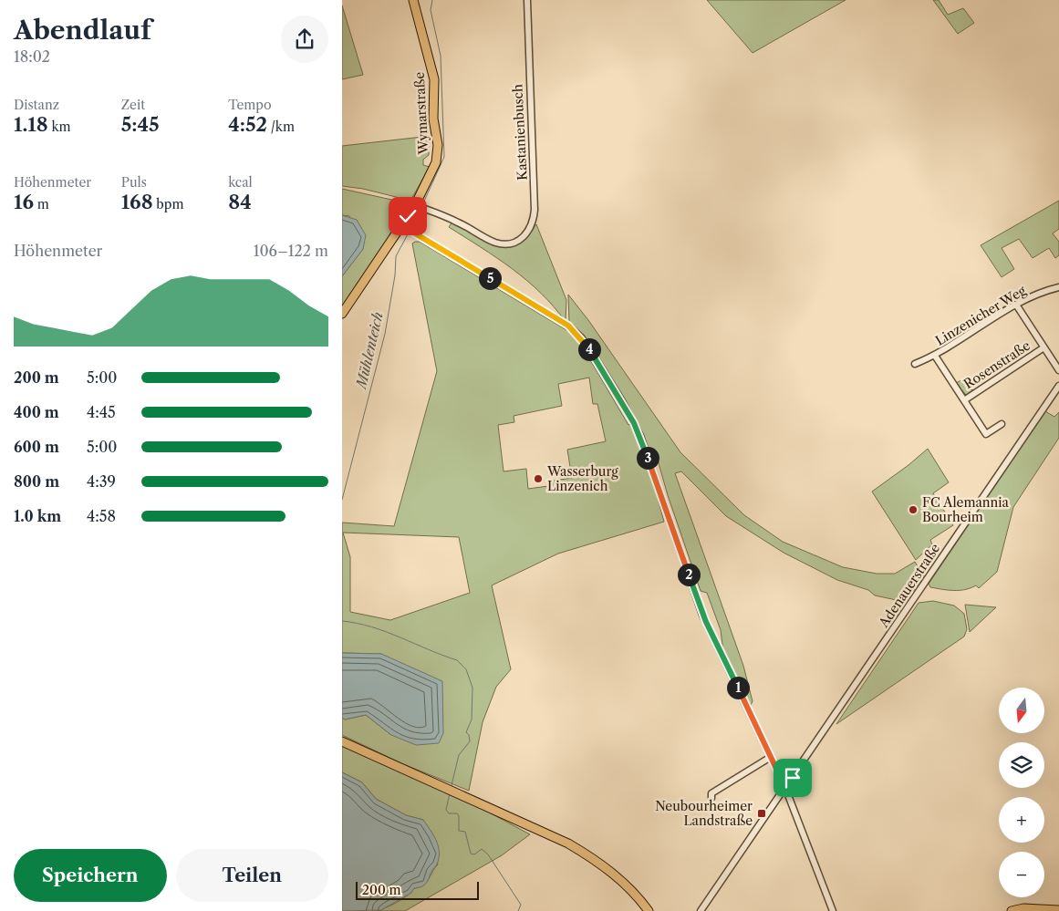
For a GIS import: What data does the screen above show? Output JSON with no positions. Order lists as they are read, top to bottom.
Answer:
{
  "streets": {
    "main road": ["Wymarstraße"],
    "street": [
      "Kastanienbusch",
      "Linzenicher Weg",
      "Rosenstraße",
      "Adenauerstraße"
    ]
  },
  "crossings": [
    ["Wymarstraße", "Kastanienbusch"]
  ],
  "water": ["Mühlenteich"],
  "places": {
    "other": ["Wasserburg Linzenich", "FC Alemannia Bourheim"],
    "transit": ["Neubourheimer Landstraße"]
  },
  "scale_bar": "200 m",
  "north": "bottom",
  "page": {
    "heading": ["Abendlauf", "18:02"],
    "stats": [
      ["Distanz", "1.18 km"],
      ["Zeit", "5:45"],
      ["Tempo", "4:52 /km"],
      ["Höhenmeter", "16 m"],
      ["Puls", "168 bpm"],
      ["kcal", "84"]
    ],
    "chart": ["Höhenmeter", "106–122 m"],
    "pins": [
      "5",
      "4",
      "3",
      "2",
      "1"
    ],
    "list": [
      {
        "name": "200 m",
        "note": "5:00"
      },
      {
        "name": "400 m",
        "note": "4:45"
      },
      {
        "name": "600 m",
        "note": "5:00"
      },
      {
        "name": "800 m",
        "note": "4:39"
      },
      {
        "name": "1.0 km",
        "note": "4:58"
      }
    ],
    "map_buttons": ["+", "−"],
    "buttons": ["Speichern", "Teilen"],
    "scale": "200 m"
  }
}
